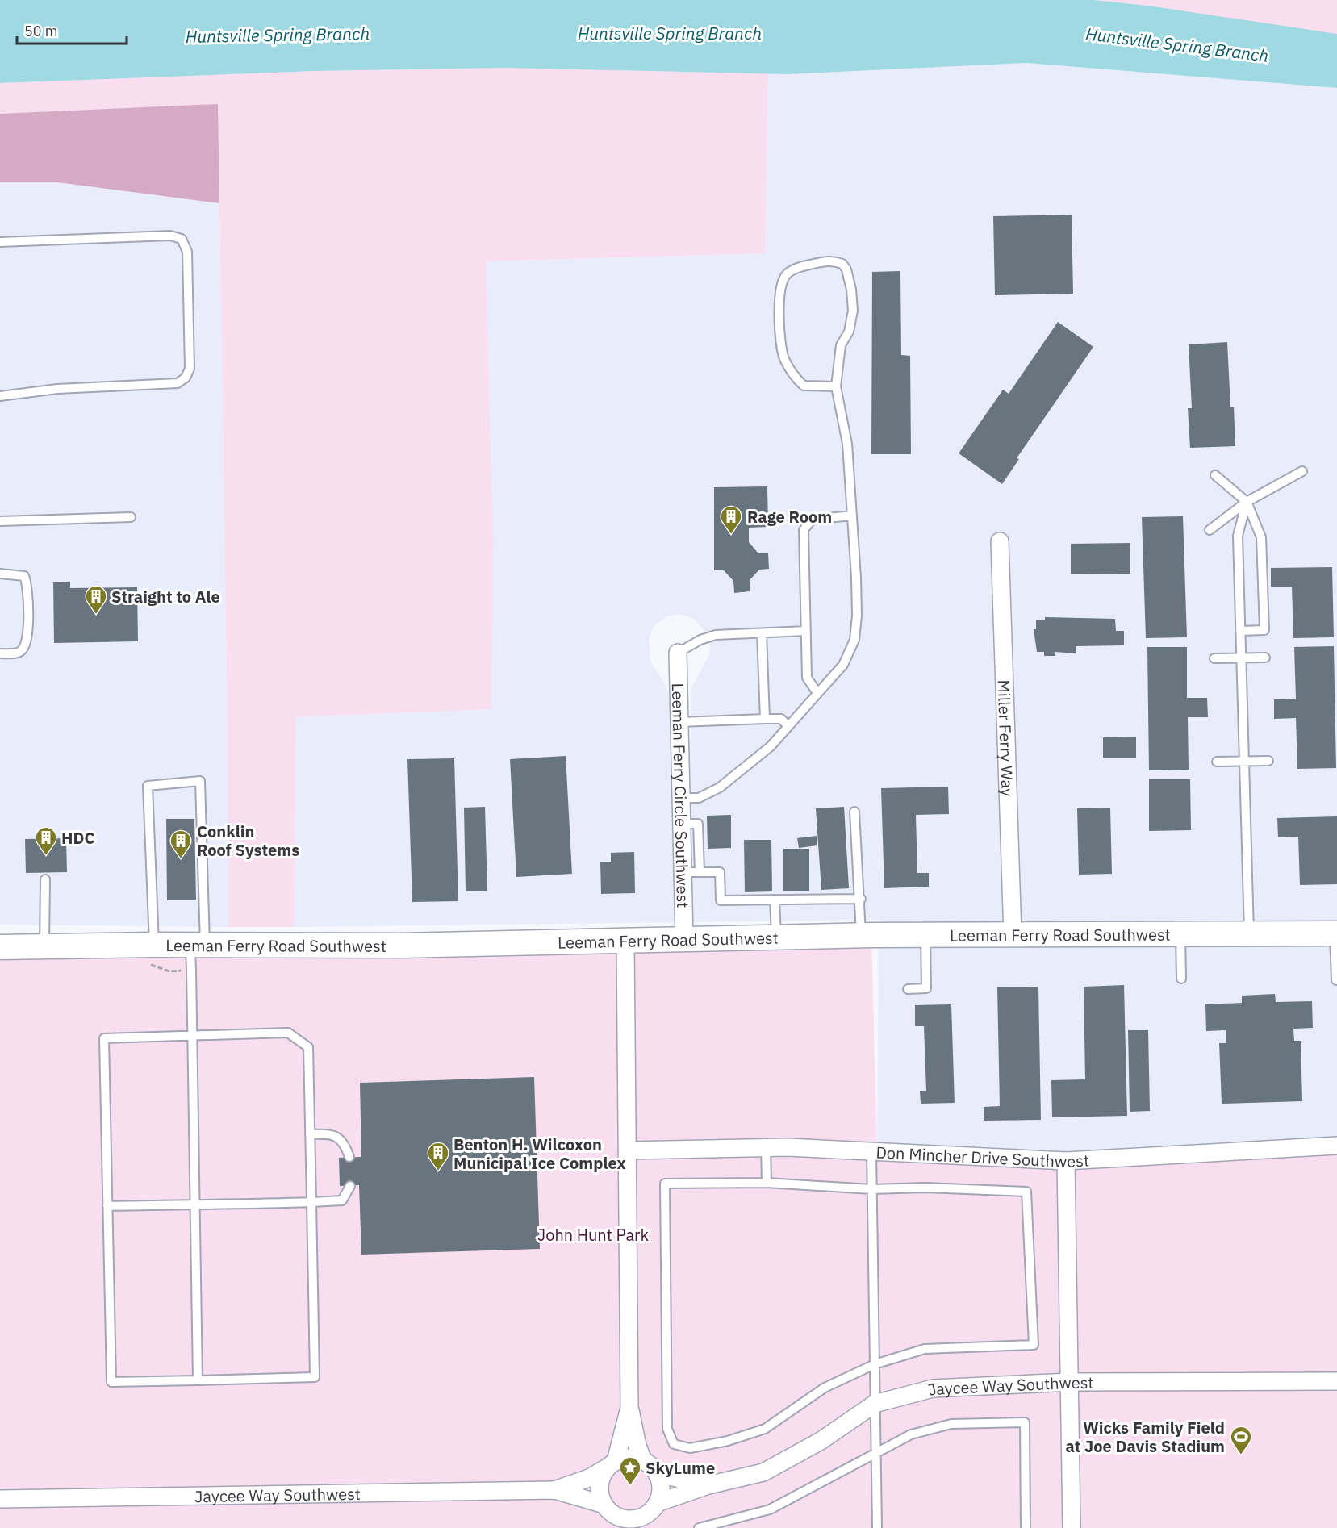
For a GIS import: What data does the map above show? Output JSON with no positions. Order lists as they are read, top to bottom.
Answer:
{
  "streets": {
    "street": [
      "Miller Ferry Way",
      "Leeman Ferry Circle Southwest",
      "Leeman Ferry Road Southwest",
      "Don Mincher Drive Southwest",
      "Jaycee Way Southwest"
    ]
  },
  "crossings": [
    ["Miller Ferry Way", "Leeman Ferry Road Southwest"],
    ["Leeman Ferry Circle Southwest", "Leeman Ferry Road Southwest"]
  ],
  "water": ["Huntsville Spring Branch"],
  "parks": ["John Hunt Park"],
  "places": {
    "building": [
      "Rage Room",
      "Straight to Ale",
      "HDC",
      "Conklin Roof Systems",
      "Benton H. Wilcoxon Municipal Ice Complex"
    ],
    "sports": ["Wicks Family Field at Joe Davis Stadium"],
    "place": ["SkyLume"]
  },
  "scale_bar": "50 m"
}
